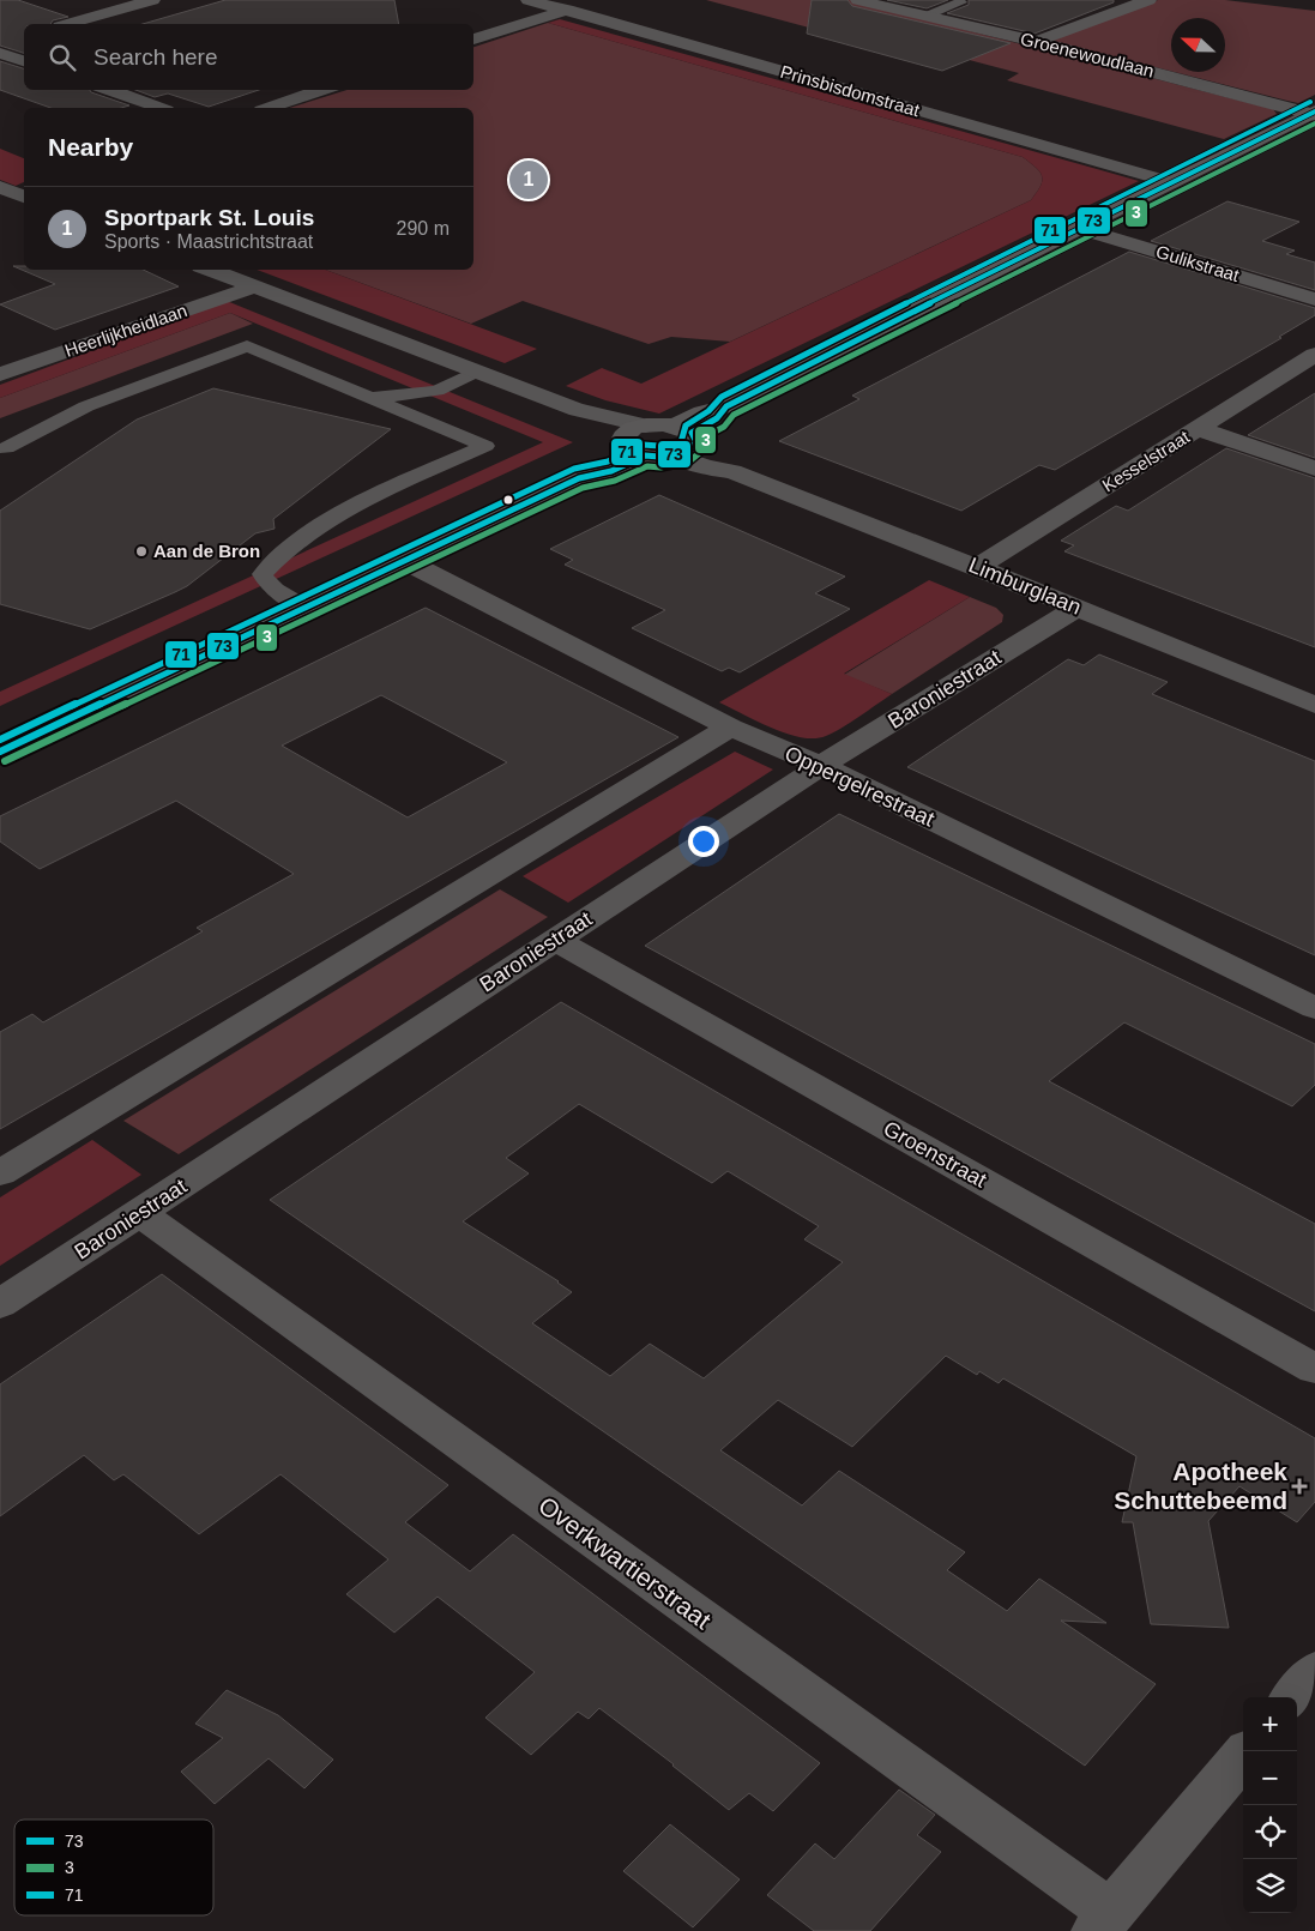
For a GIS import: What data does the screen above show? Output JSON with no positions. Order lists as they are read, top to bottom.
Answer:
{
  "streets": {
    "street": [
      "Groenewoudlaan",
      "Prinsbisdomstraat",
      "Gulikstraat",
      "Heerlijkheidlaan",
      "Kesselstraat",
      "Limburglaan",
      "Baroniestraat",
      "Oppergelrestraat",
      "Groenstraat",
      "Overkwartierstraat"
    ]
  },
  "crossings": [
    ["Kesselstraat", "Limburglaan"],
    ["Limburglaan", "Baroniestraat"],
    ["Baroniestraat", "Oppergelrestraat"],
    ["Baroniestraat", "Groenstraat"],
    ["Baroniestraat", "Overkwartierstraat"]
  ],
  "places": {
    "other": ["Aan de Bron"],
    "health": ["Apotheek Schuttebeemd"]
  },
  "lines": ["transit line 71", "transit line 73", "transit line 3"],
  "legend": ["73", "3", "71"],
  "north": "left",
  "page": {
    "search": "Search here",
    "heading": "Nearby",
    "pins": "1",
    "list": [
      {
        "mark": "1",
        "name": "Sportpark St. Louis",
        "note": "Sports · Maastrichtstraat",
        "value": "290 m"
      }
    ],
    "map_buttons": ["+", "−"]
  }
}
